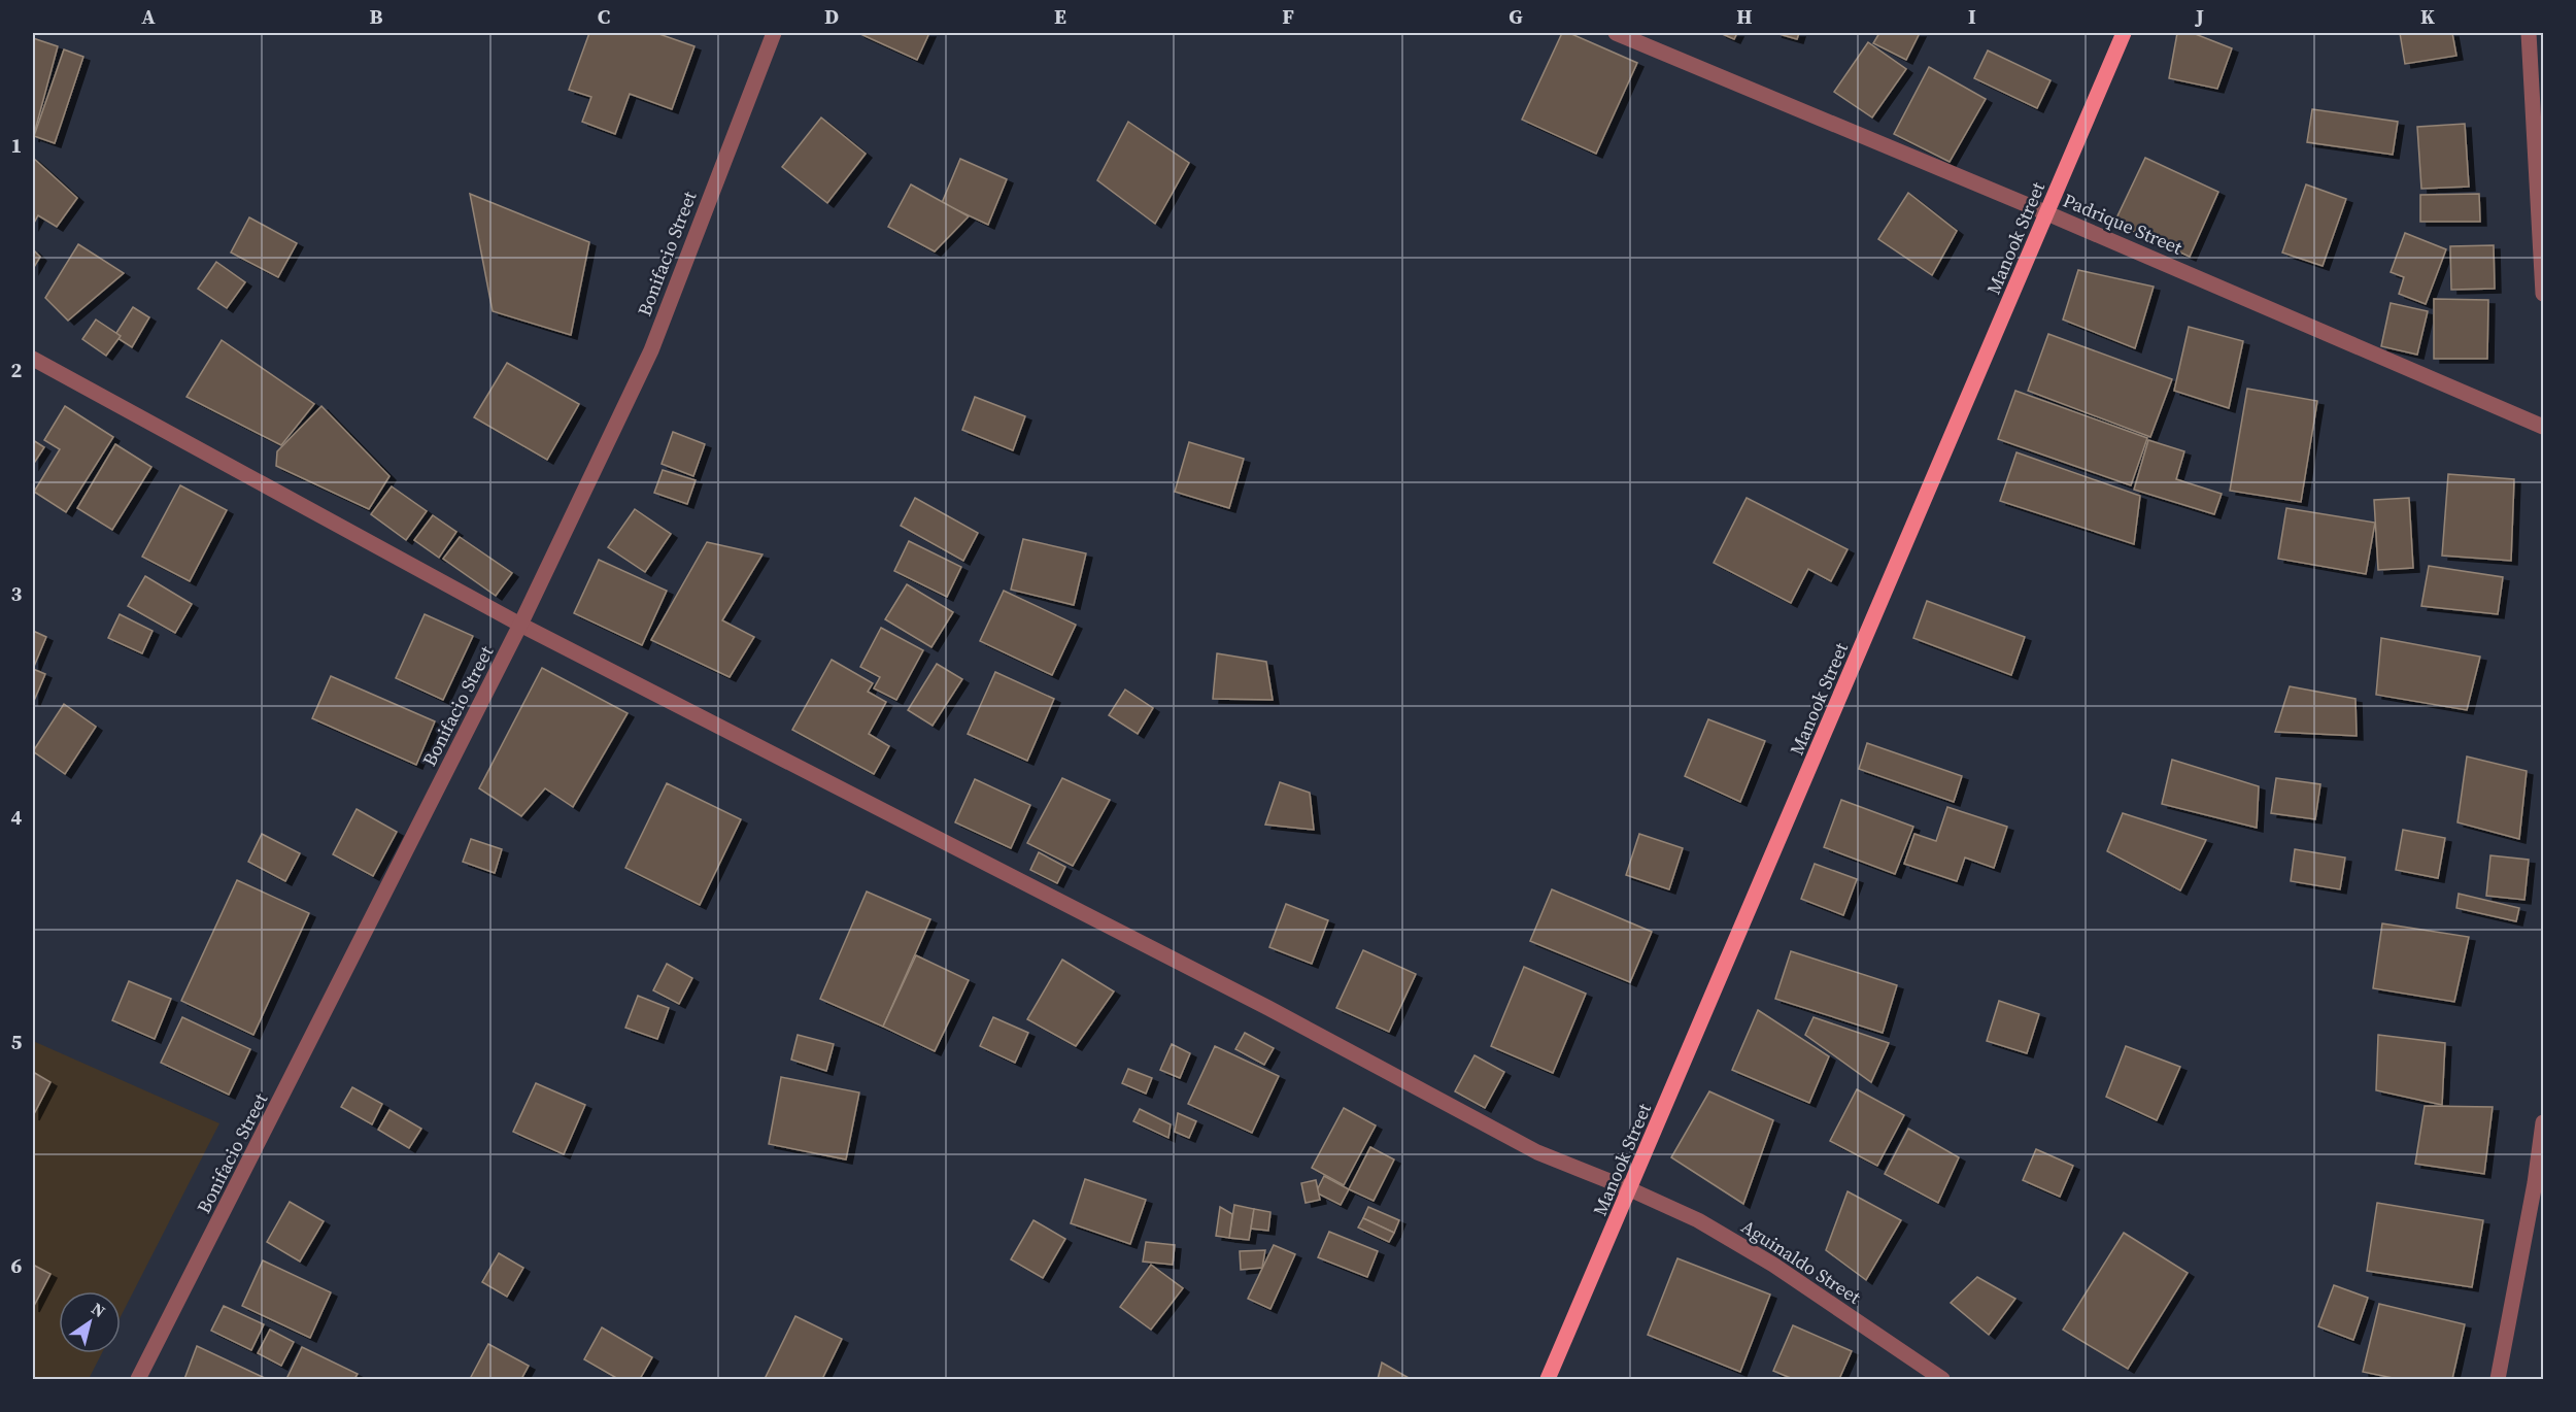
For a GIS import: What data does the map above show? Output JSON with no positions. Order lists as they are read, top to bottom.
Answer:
{
  "streets": {
    "main road": ["Manook Street"],
    "street": ["Padrique Street", "Bonifacio Street", "Aguinaldo Street"]
  },
  "crossings": [
    ["Padrique Street", "Manook Street"],
    ["Manook Street", "Aguinaldo Street"],
    ["Bonifacio Street", "Aguinaldo Street"]
  ],
  "north": "top right",
  "grid": {
    "columns": [
      "A",
      "B",
      "C",
      "D",
      "E",
      "F",
      "G",
      "H",
      "I",
      "J",
      "K"
    ],
    "rows": [
      "1",
      "2",
      "3",
      "4",
      "5",
      "6"
    ]
  }
}
